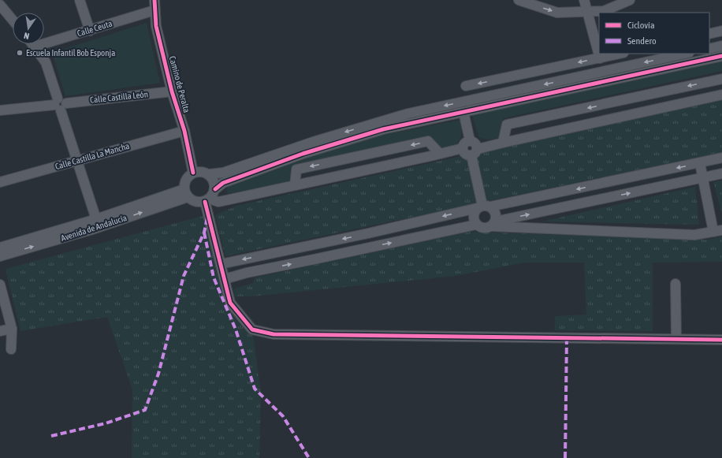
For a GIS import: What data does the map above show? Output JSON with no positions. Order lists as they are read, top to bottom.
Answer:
{
  "streets": {
    "street": [
      "Calle Ceuta",
      "Camino de Peralta",
      "Calle Castilla León",
      "Calle Castilla La Mancha",
      "Avenida de Andalucía"
    ]
  },
  "crossings": [
    ["Calle Ceuta", "Camino de Peralta"],
    ["Camino de Peralta", "Calle Castilla León"],
    ["Camino de Peralta", "Calle Castilla La Mancha"],
    ["Camino de Peralta", "Avenida de Andalucía"]
  ],
  "places": ["Escuela Infantil Bob Esponja"],
  "legend": ["Ciclovía", "Sendero"],
  "north": "bottom"
}
